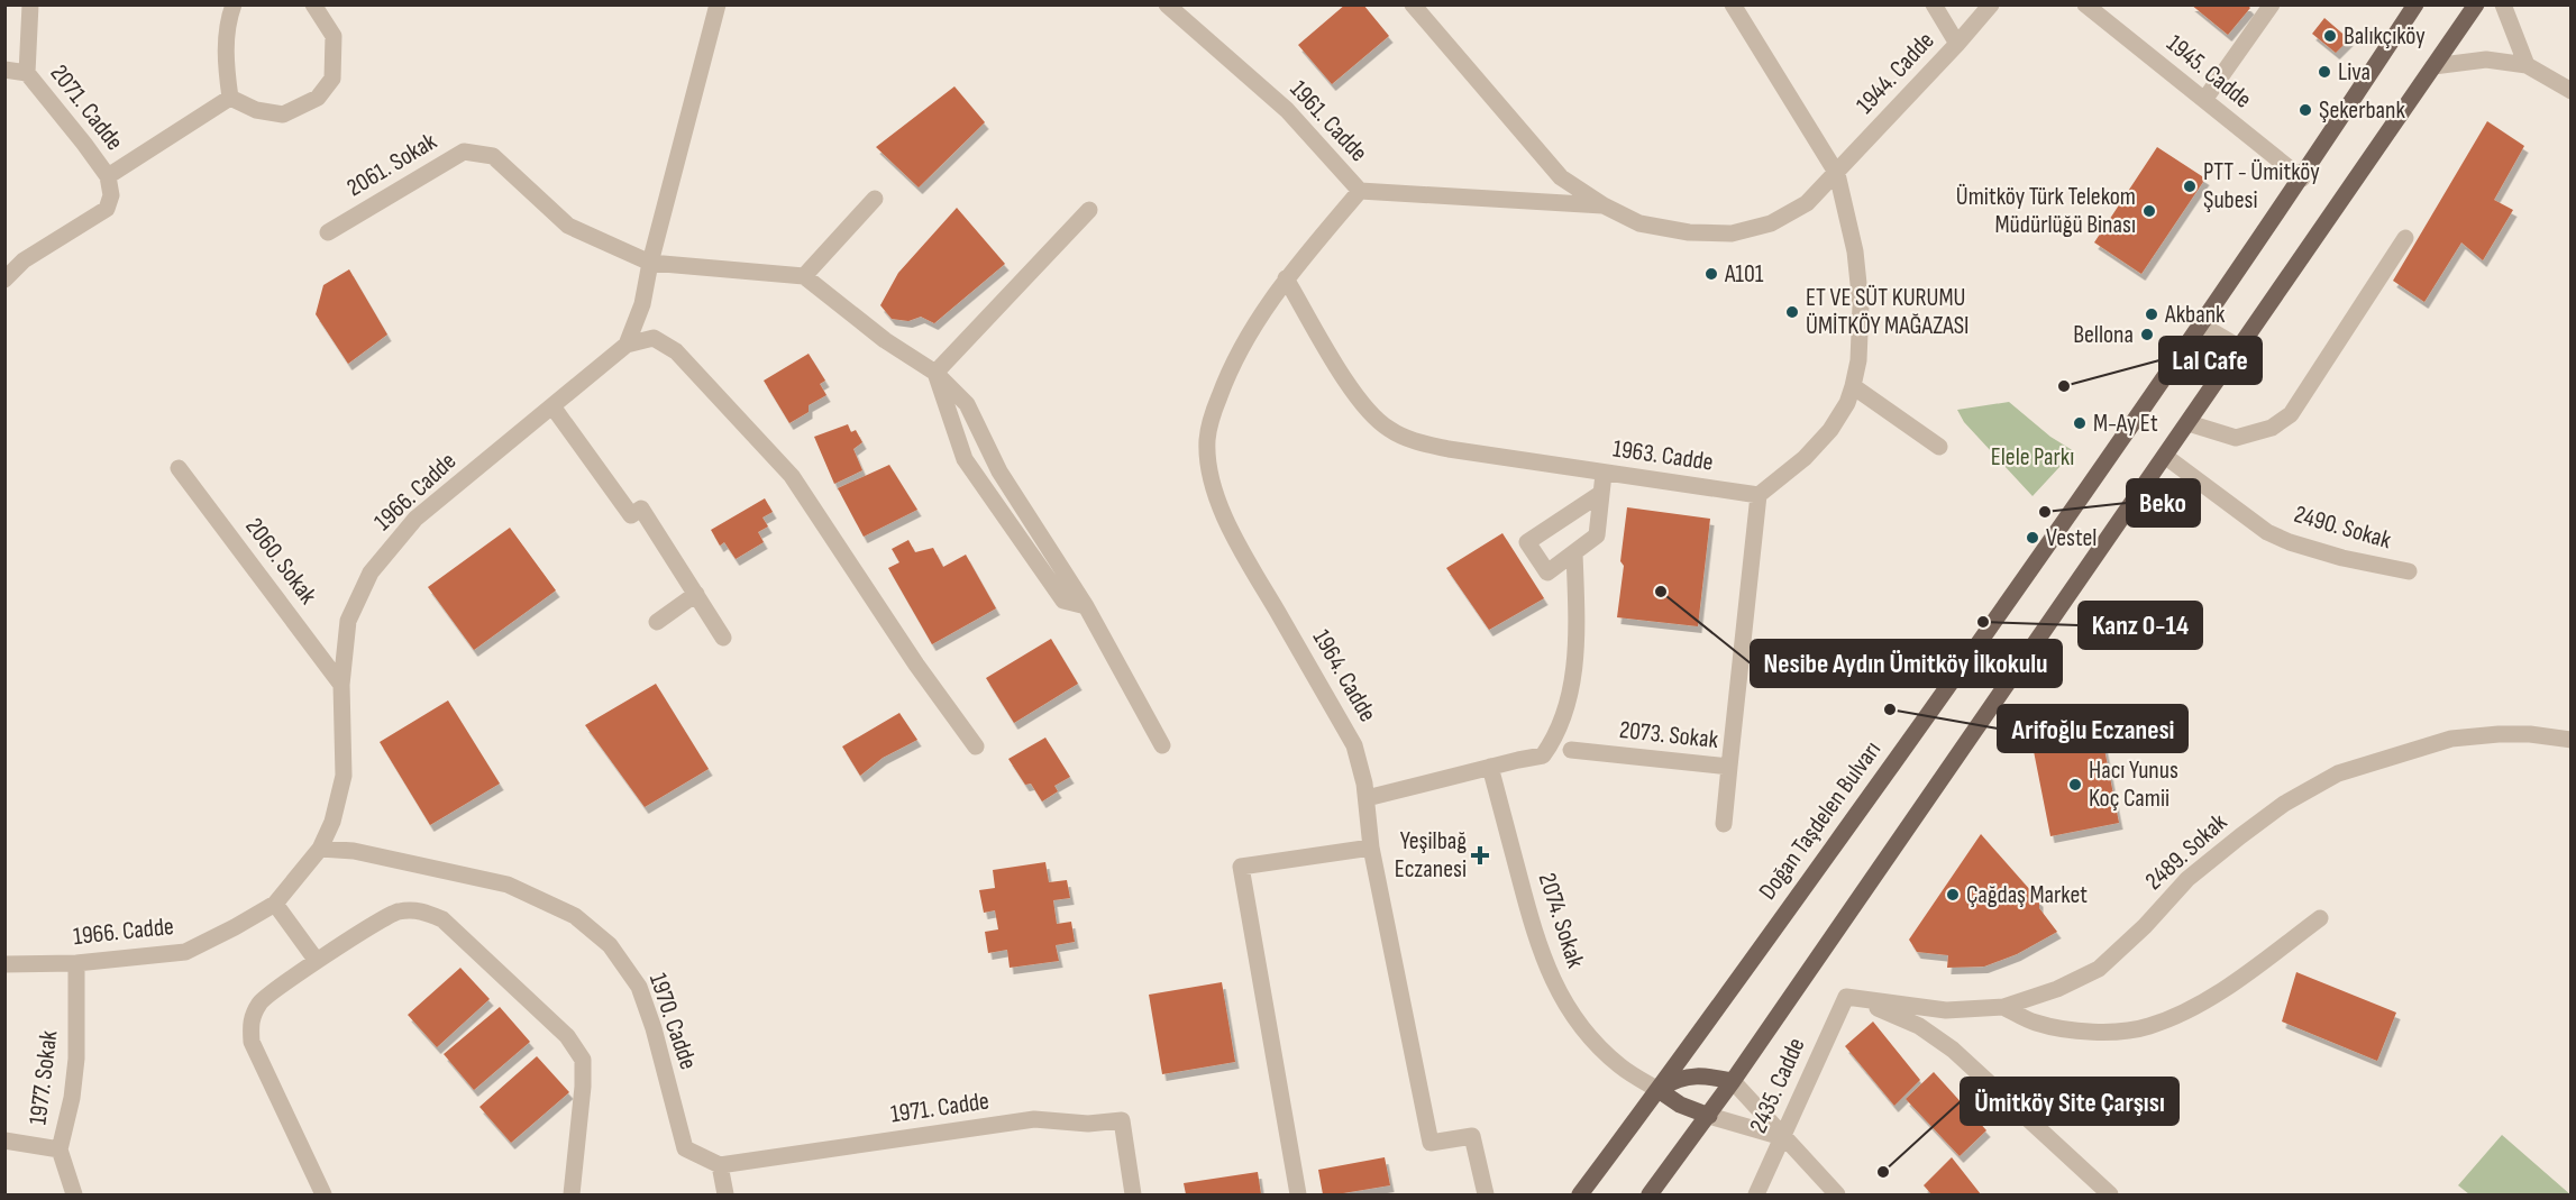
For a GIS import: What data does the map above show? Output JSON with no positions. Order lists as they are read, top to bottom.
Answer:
{
  "streets": {
    "main road": ["Doğan Taşdelen Bulvarı"],
    "street": [
      "1945. Cadde",
      "1944. Cadde",
      "2071. Cadde",
      "1961. Cadde",
      "2061. Sokak",
      "1963. Cadde",
      "1966. Cadde",
      "2490. Sokak",
      "2060. Sokak",
      "1964. Cadde",
      "2073. Sokak",
      "2489. Sokak",
      "2074. Sokak",
      "1970. Cadde",
      "1977. Sokak",
      "2435. Cadde",
      "1971. Cadde"
    ]
  },
  "crossings": [
    ["1945. Cadde", "Doğan Taşdelen Bulvarı"],
    ["1944. Cadde", "1961. Cadde"],
    ["1961. Cadde", "1964. Cadde"],
    ["2061. Sokak", "1966. Cadde"],
    ["1963. Cadde", "1964. Cadde"],
    ["1963. Cadde", "2073. Sokak"],
    ["1966. Cadde", "2060. Sokak"],
    ["1966. Cadde", "1970. Cadde"],
    ["1966. Cadde", "1977. Sokak"],
    ["Doğan Taşdelen Bulvarı", "2074. Sokak"],
    ["2489. Sokak", "2435. Cadde"],
    ["1970. Cadde", "1971. Cadde"]
  ],
  "parks": ["Elele Parkı"],
  "places": {
    "other": [
      "Balıkçıköy",
      "Liva",
      "Şekerbank",
      "PTT - Ümitköy Şubesi",
      "Ümitköy Türk Telekom Müdürlüğü Binası",
      "A101",
      "ET VE SÜT KURUMU ÜMİTKÖY MAĞAZASI",
      "Akbank",
      "Bellona",
      "Lal Cafe",
      "M-Ay Et",
      "Beko",
      "Vestel",
      "Nesibe Aydın Ümitköy İlkokulu",
      "Kanz 0-14",
      "Arifoğlu Eczanesi",
      "Hacı Yunus Koç Camii",
      "Çağdaş Market",
      "Ümitköy Site Çarşısı"
    ],
    "health": ["Yeşilbağ Eczanesi"]
  }
}
